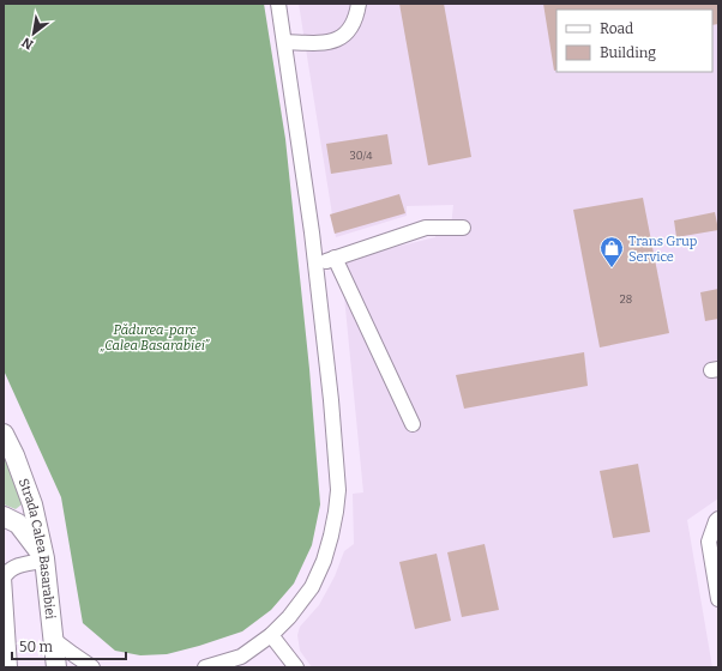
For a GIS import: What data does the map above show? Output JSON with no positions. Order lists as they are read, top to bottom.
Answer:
{
  "streets": {
    "main road": ["Strada Calea Basarabiei"]
  },
  "parks": ["Pădurea-parc „Calea Basarabiei”"],
  "places": {
    "shop": ["Trans Grup Service"]
  },
  "house_numbers": ["30/4", "28"],
  "legend": ["Road", "Building"],
  "scale_bar": "50 m",
  "north": "bottom left"
}
